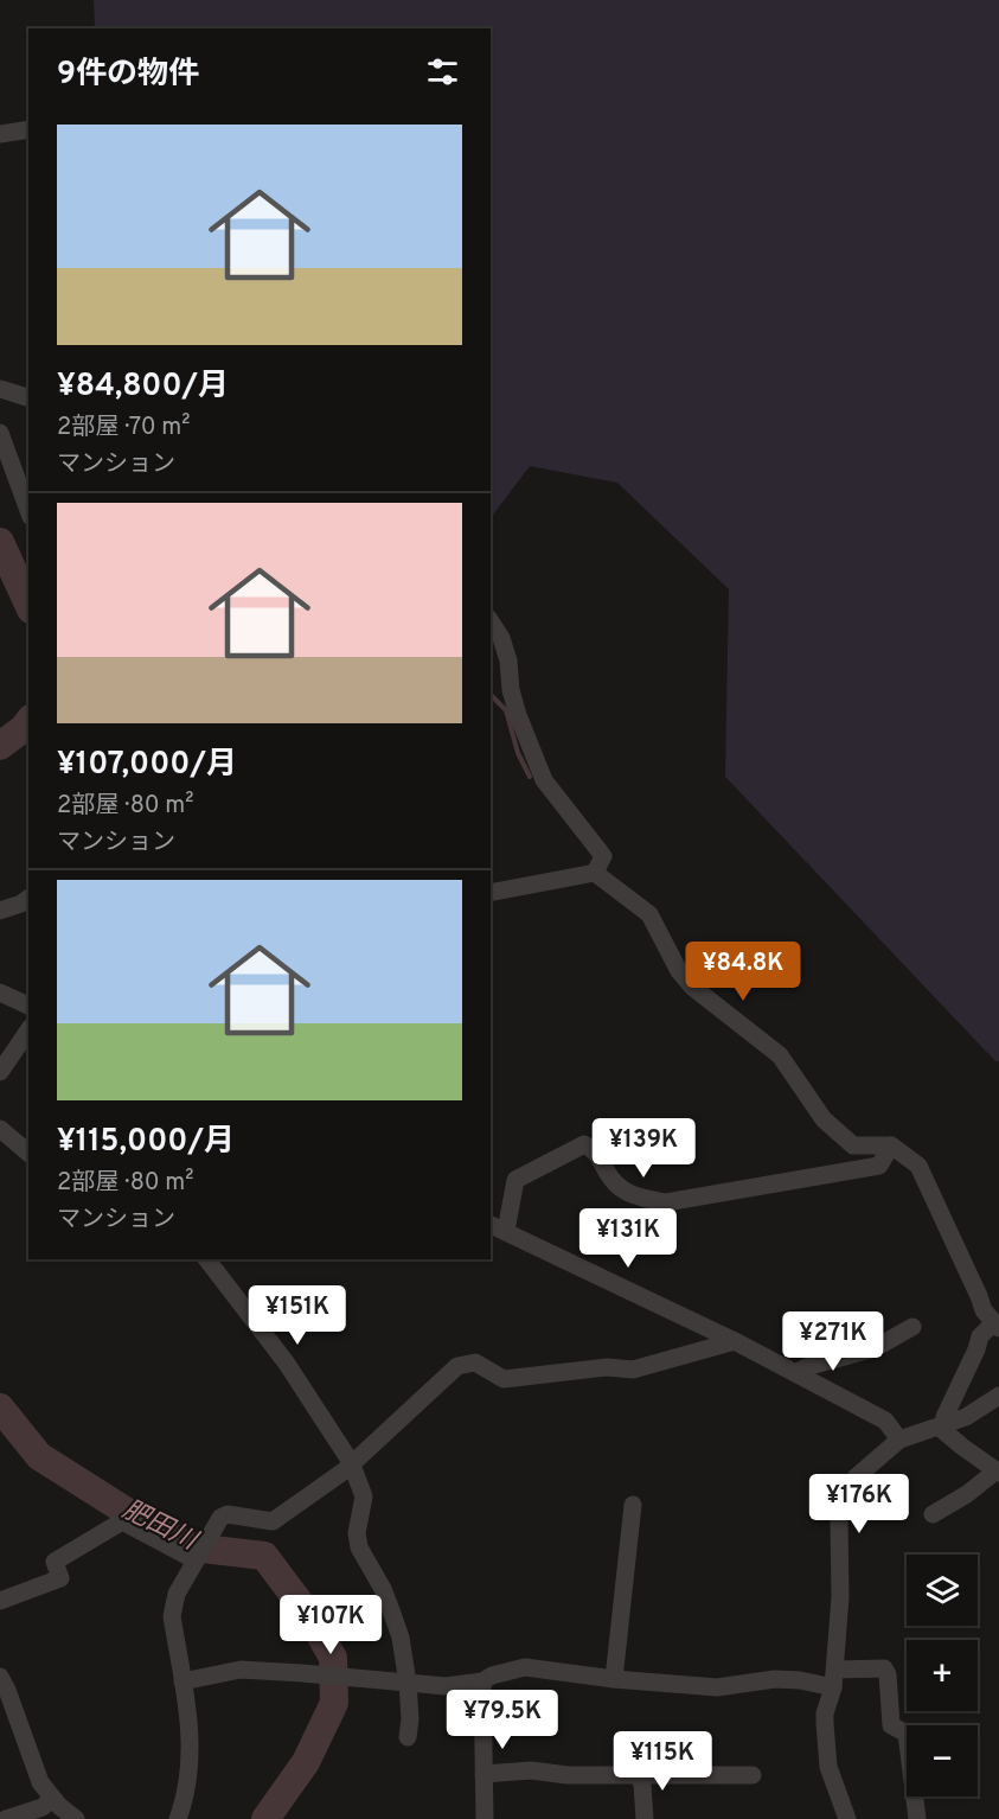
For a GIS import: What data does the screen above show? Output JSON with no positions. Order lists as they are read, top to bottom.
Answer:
{
  "water": ["肥田川"],
  "page": {
    "heading": "9件の物件",
    "list": [
      {
        "name": "¥84,800/月",
        "note": "2部屋 · 70 m² · マンション"
      },
      {
        "name": "¥107,000/月",
        "note": "2部屋 · 80 m² · マンション"
      },
      {
        "name": "¥115,000/月",
        "note": "2部屋 · 80 m² · マンション"
      }
    ],
    "price": [
      "¥84.8K",
      "¥139K",
      "¥131K",
      "¥151K",
      "¥271K",
      "¥176K",
      "¥107K",
      "¥79.5K",
      "¥115K"
    ],
    "map_buttons": ["+", "−"]
  }
}
